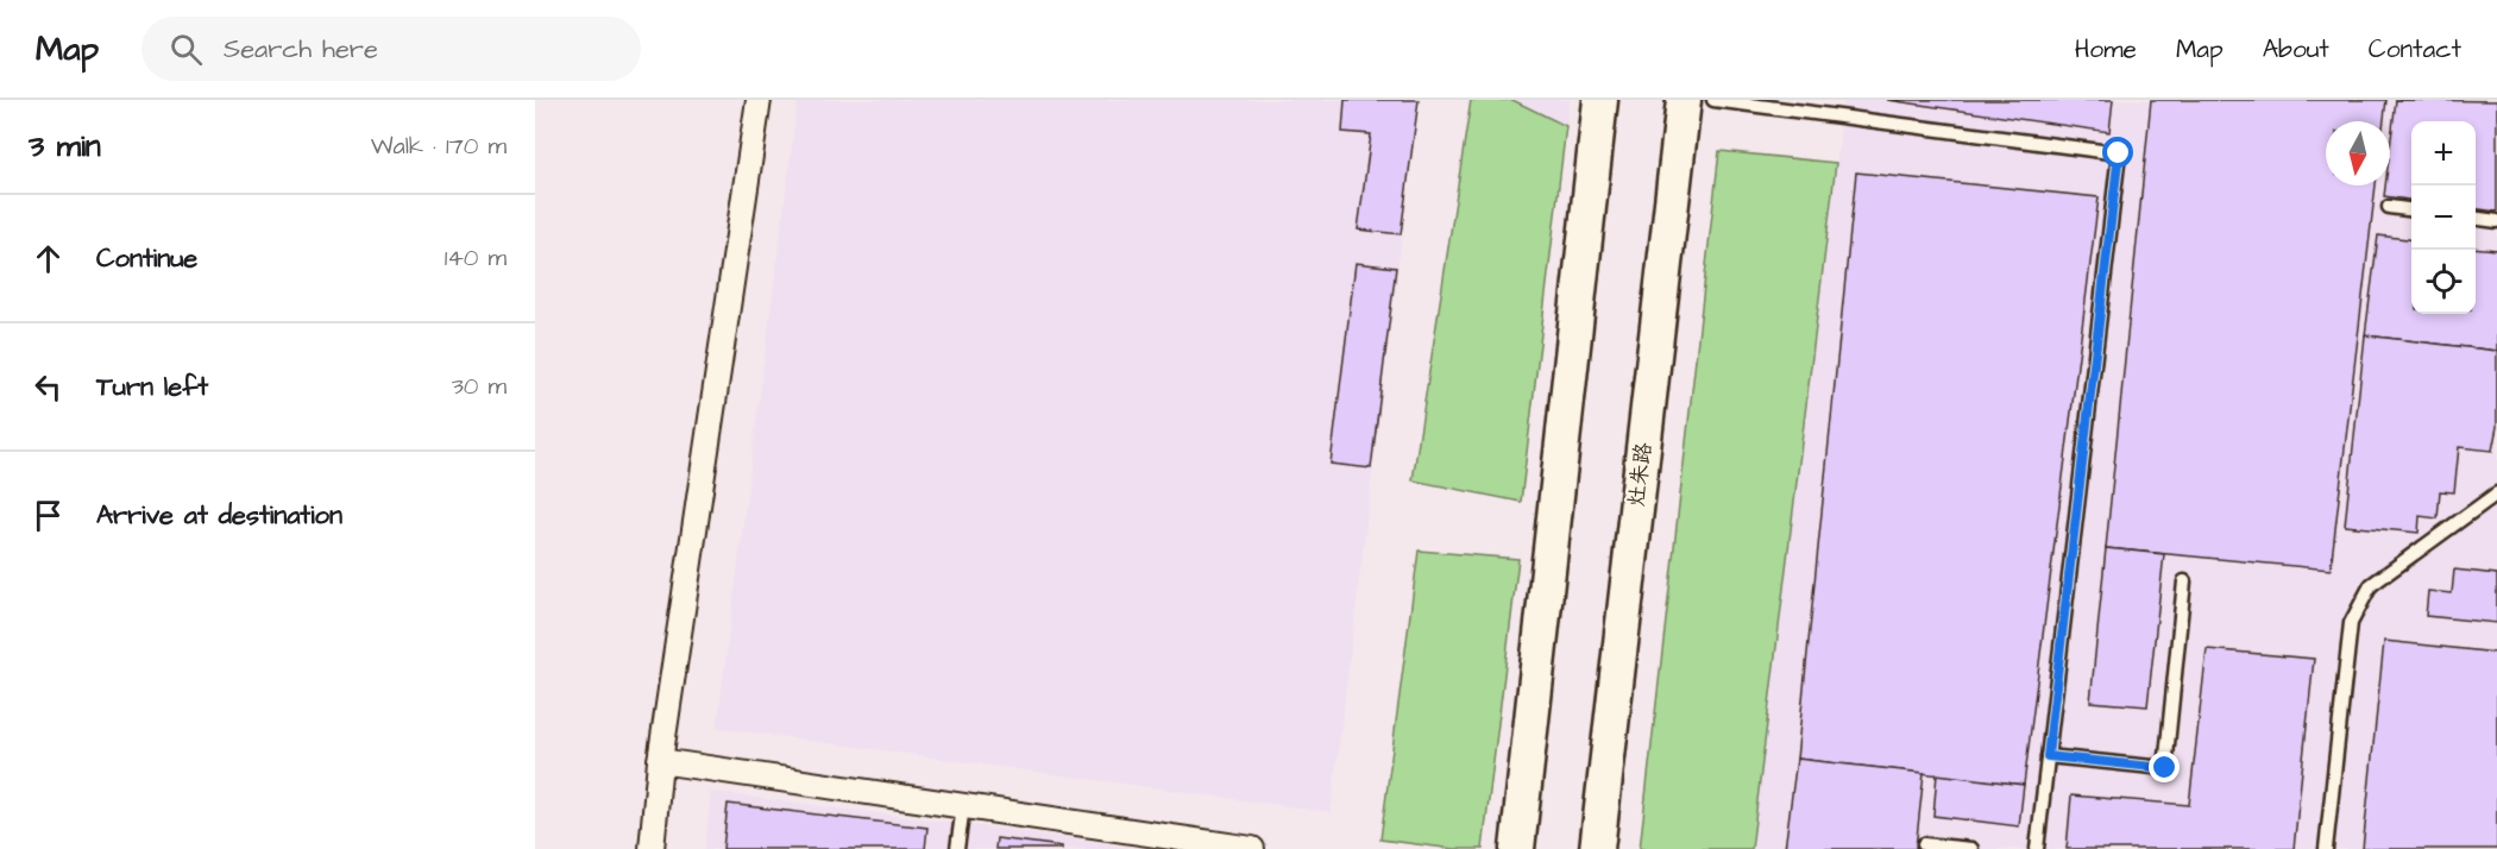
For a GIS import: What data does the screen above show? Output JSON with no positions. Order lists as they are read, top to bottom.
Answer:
{
  "streets": {
    "main road": ["灶朱路"]
  },
  "north": "bottom",
  "page": {
    "header": "Map",
    "search": "Search here",
    "nav": [
      "Home",
      "Map",
      "About",
      "Contact"
    ],
    "heading": ["3 min", "Walk · 170 m"],
    "map_buttons": ["+", "−"],
    "list": [
      ["Continue", "140 m"],
      ["Turn left", "30 m"],
      "Arrive at destination"
    ]
  }
}
